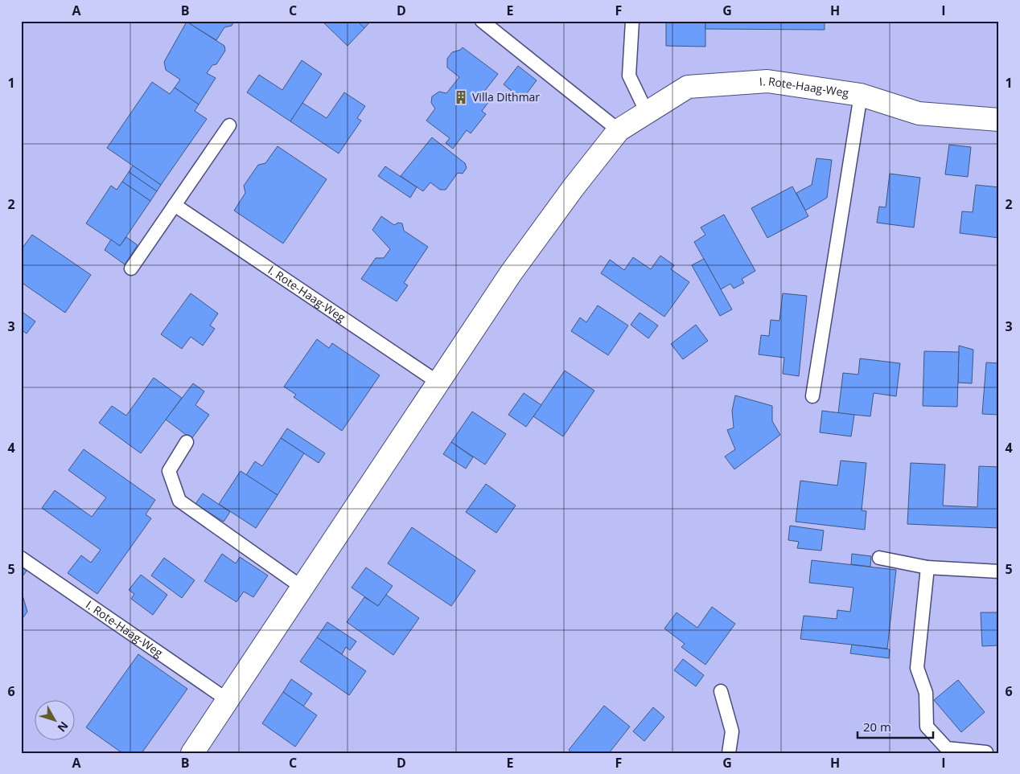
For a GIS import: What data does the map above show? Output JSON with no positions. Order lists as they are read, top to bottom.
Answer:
{
  "streets": {
    "street": ["I. Rote-Haag-Weg"]
  },
  "places": {
    "building": ["Villa Dithmar"]
  },
  "scale_bar": "20 m",
  "north": "bottom right",
  "grid": {
    "columns": [
      "A",
      "B",
      "C",
      "D",
      "E",
      "F",
      "G",
      "H",
      "I"
    ],
    "rows": [
      "1",
      "2",
      "3",
      "4",
      "5",
      "6"
    ]
  }
}
